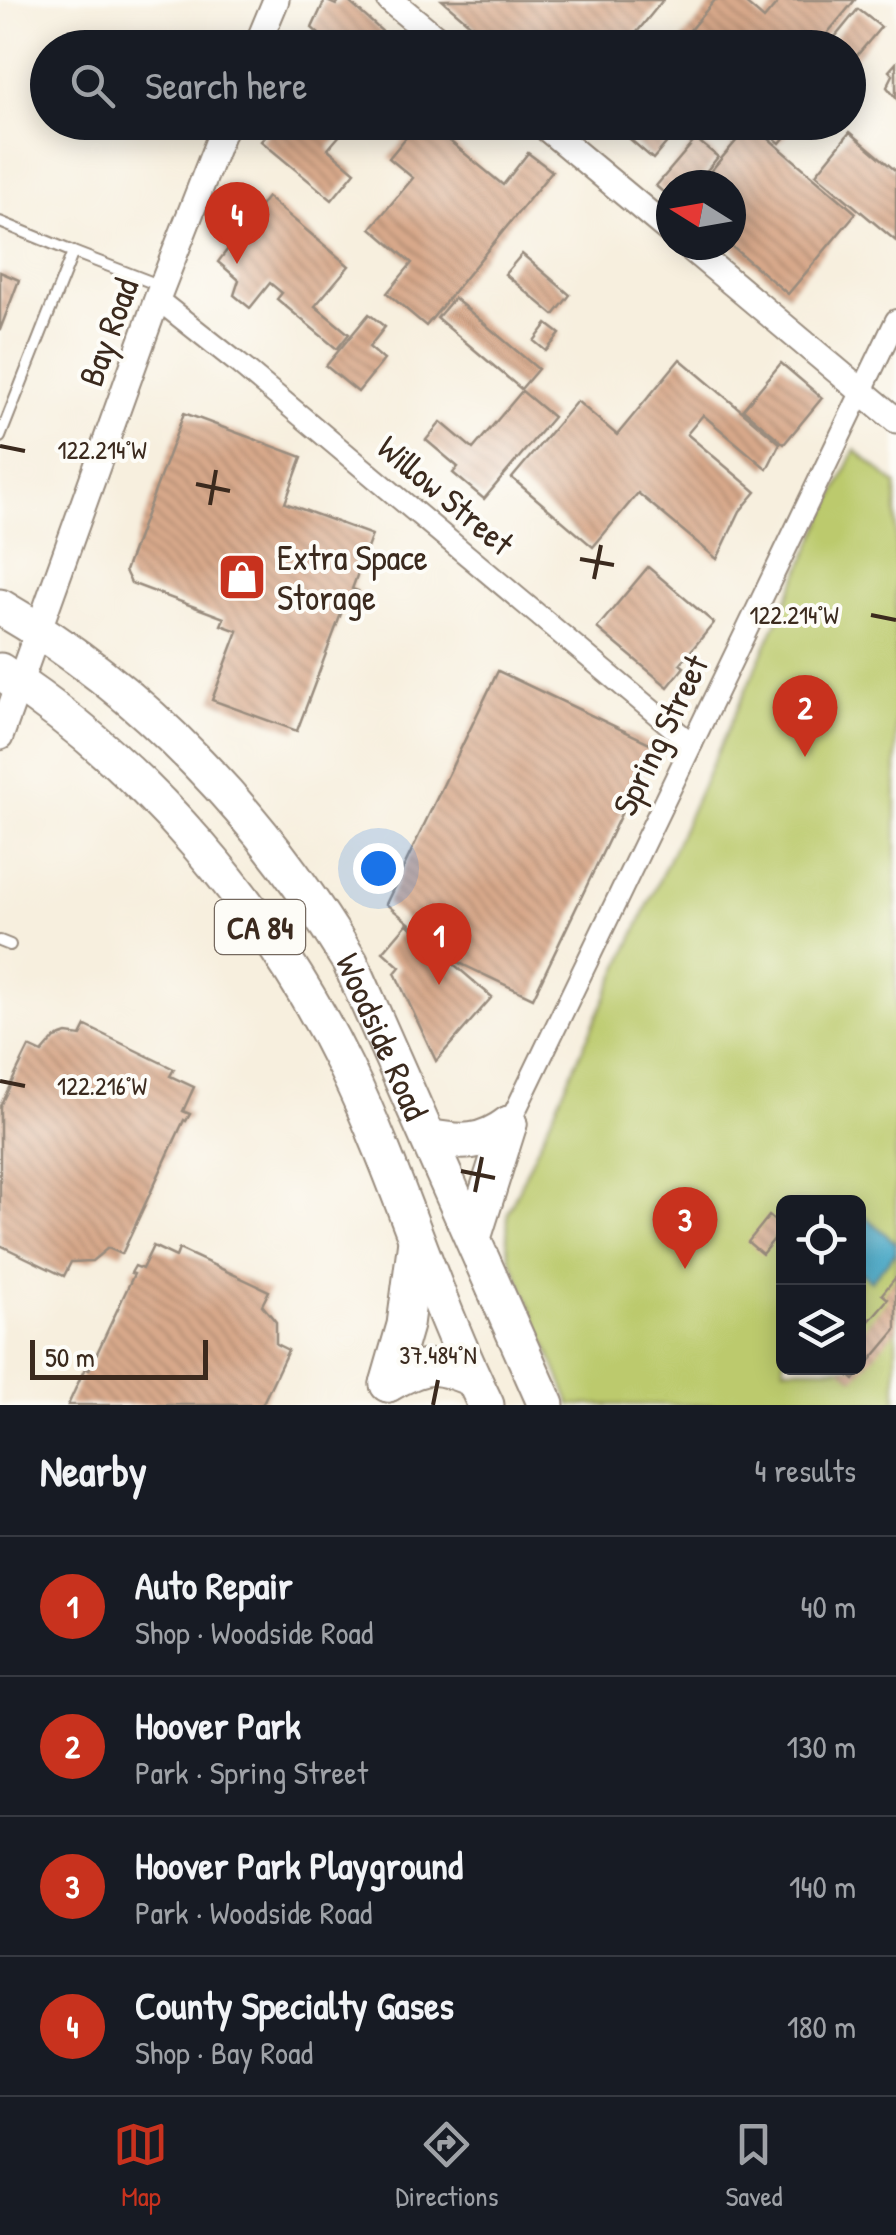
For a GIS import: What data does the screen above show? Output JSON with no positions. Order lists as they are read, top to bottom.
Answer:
{
  "streets": {
    "highway": ["CA 84", "Woodside Road"],
    "street": ["Bay Road", "Willow Street", "Spring Street"]
  },
  "crossings": [
    ["Bay Road", "Willow Street"],
    ["Bay Road", "Woodside Road"],
    ["Willow Street", "Spring Street"]
  ],
  "places": {
    "shop": ["Extra Space Storage"]
  },
  "scale_bar": "50 m",
  "north": "left",
  "page": {
    "search": "Search here",
    "pins": [
      "4",
      "2",
      "1",
      "3"
    ],
    "scale": "50 m",
    "heading": ["Nearby", "4 results"],
    "list": [
      {
        "mark": "1",
        "name": "Auto Repair",
        "note": "Shop · Woodside Road",
        "value": "40 m"
      },
      {
        "mark": "2",
        "name": "Hoover Park",
        "note": "Park · Spring Street",
        "value": "130 m"
      },
      {
        "mark": "3",
        "name": "Hoover Park Playground",
        "note": "Park · Woodside Road",
        "value": "140 m"
      },
      {
        "mark": "4",
        "name": "County Specialty Gases",
        "note": "Shop · Bay Road",
        "value": "180 m"
      }
    ],
    "nav": ["Map", "Directions", "Saved"]
  },
  "coordinates": ["122.214°W", "122.216°W", "37.484°N"]
}
